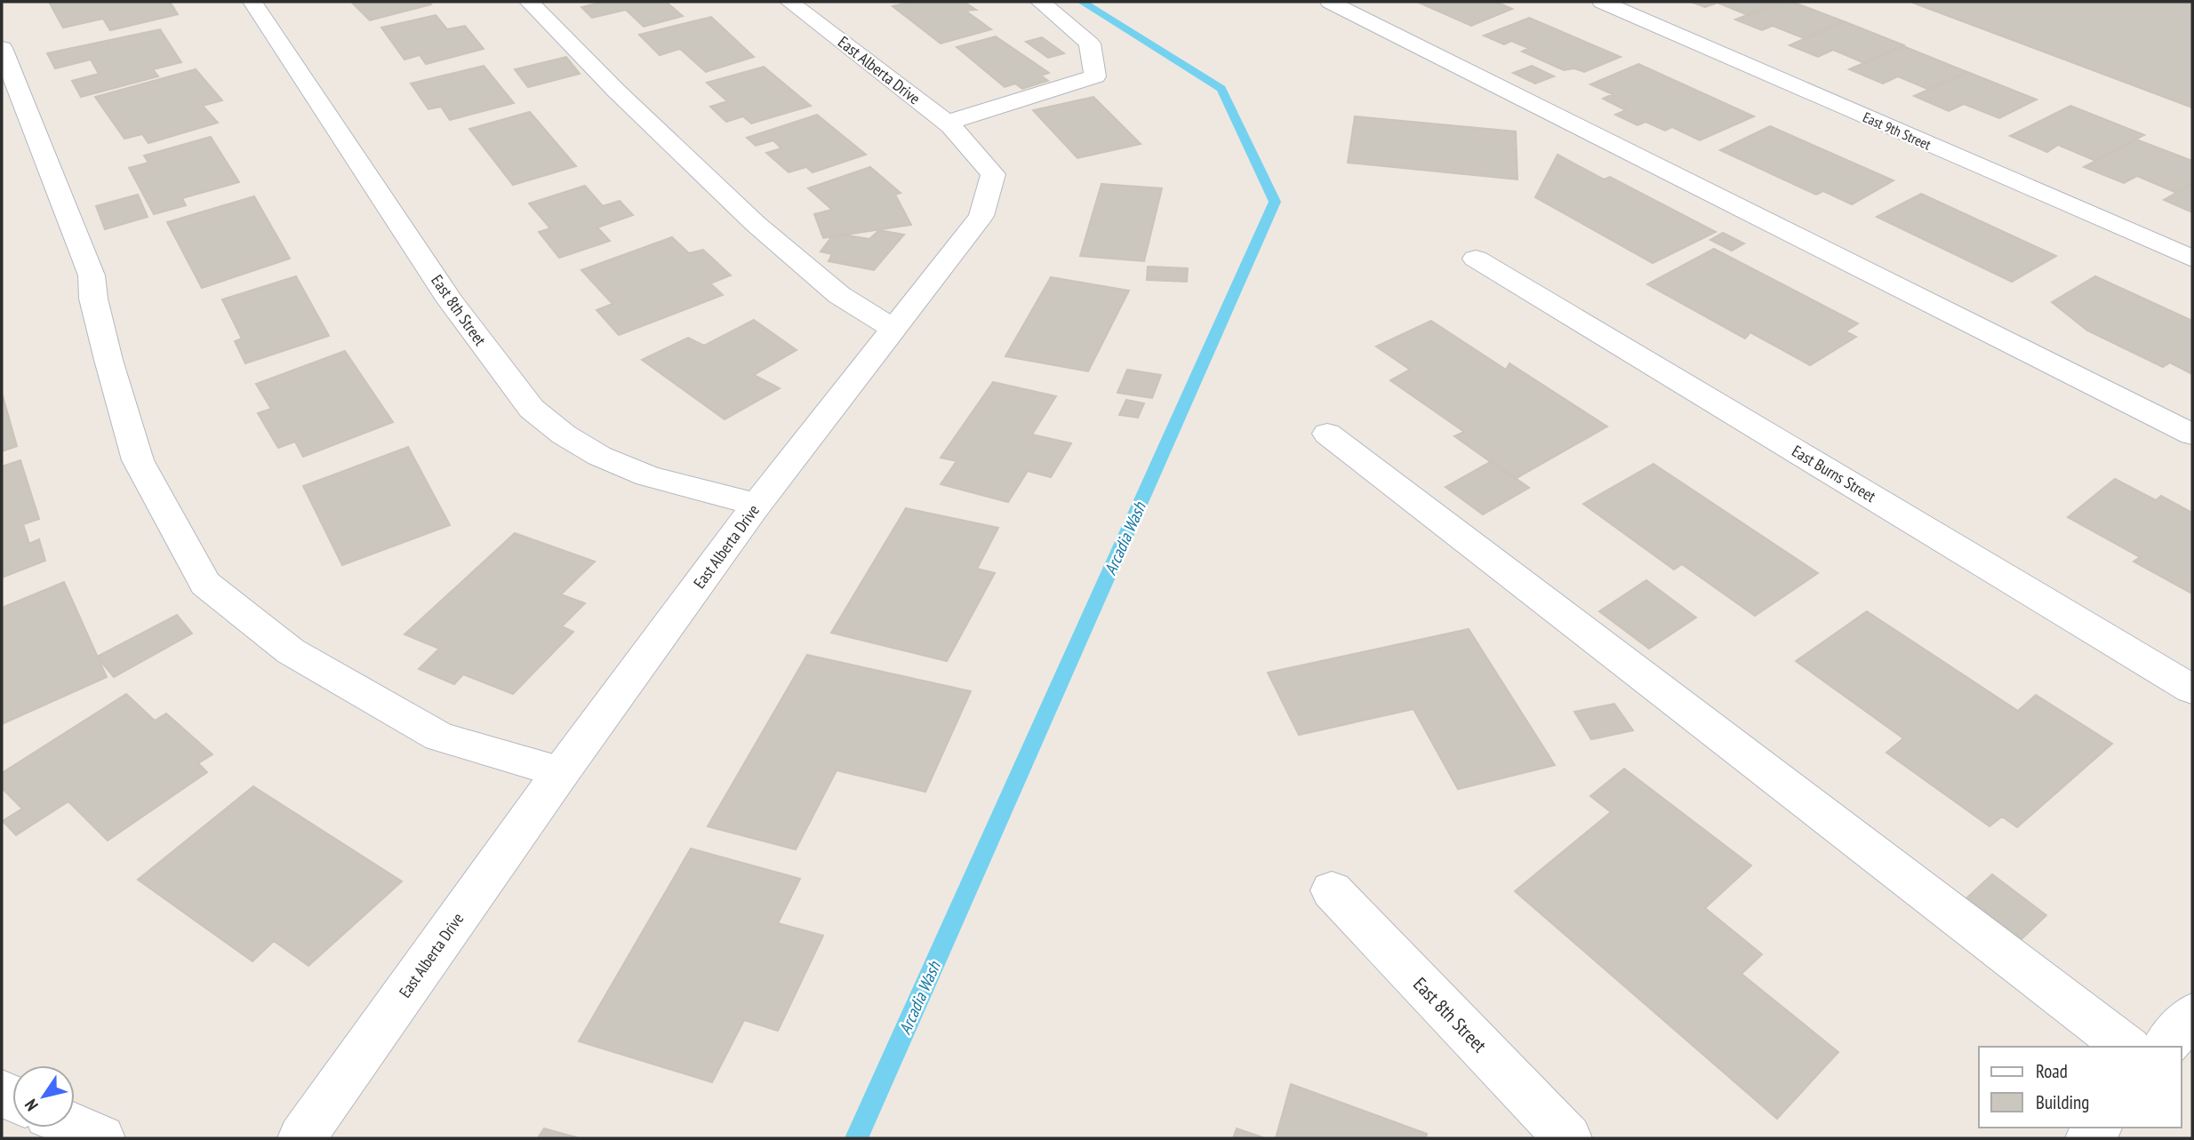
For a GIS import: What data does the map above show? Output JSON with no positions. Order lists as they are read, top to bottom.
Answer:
{
  "streets": {
    "street": [
      "East Alberta Drive",
      "East 9th Street",
      "East 8th Street",
      "East Burns Street"
    ]
  },
  "crossings": [
    ["East Alberta Drive", "East 8th Street"]
  ],
  "water": ["Arcadia Wash"],
  "legend": ["Road", "Building"],
  "north": "bottom left"
}
